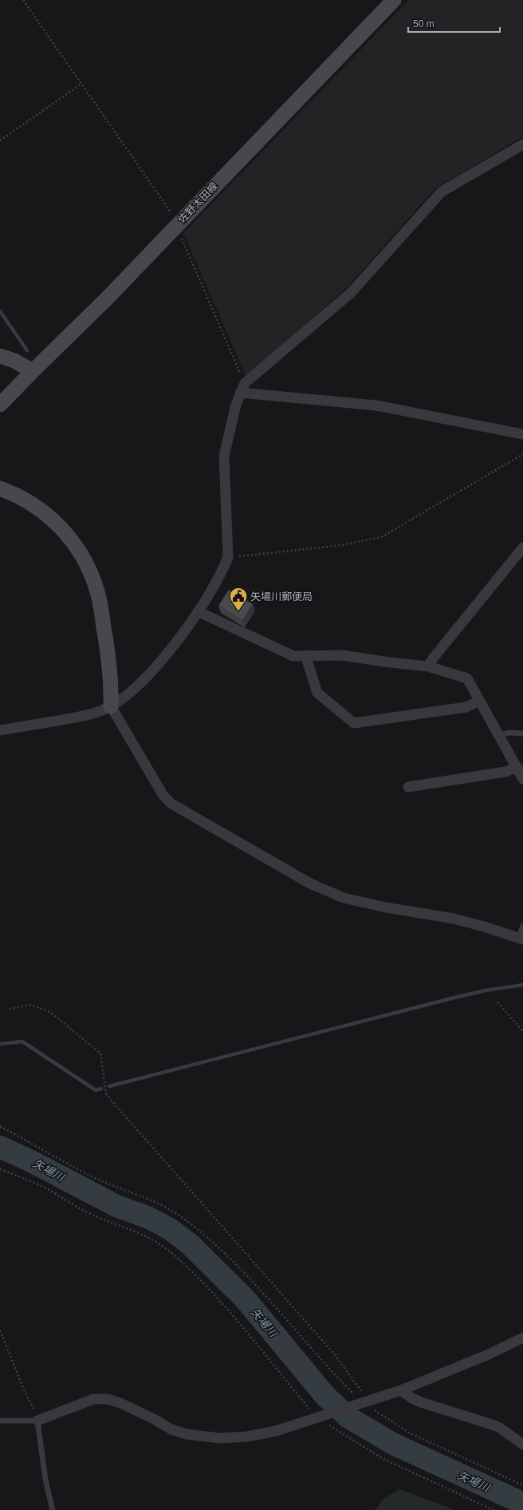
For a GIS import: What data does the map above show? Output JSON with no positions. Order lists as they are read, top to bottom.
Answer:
{
  "streets": {
    "main road": ["佐野太田線"]
  },
  "water": ["矢場川"],
  "places": {
    "public building": ["矢場川郵便局"]
  },
  "scale_bar": "50 m"
}
